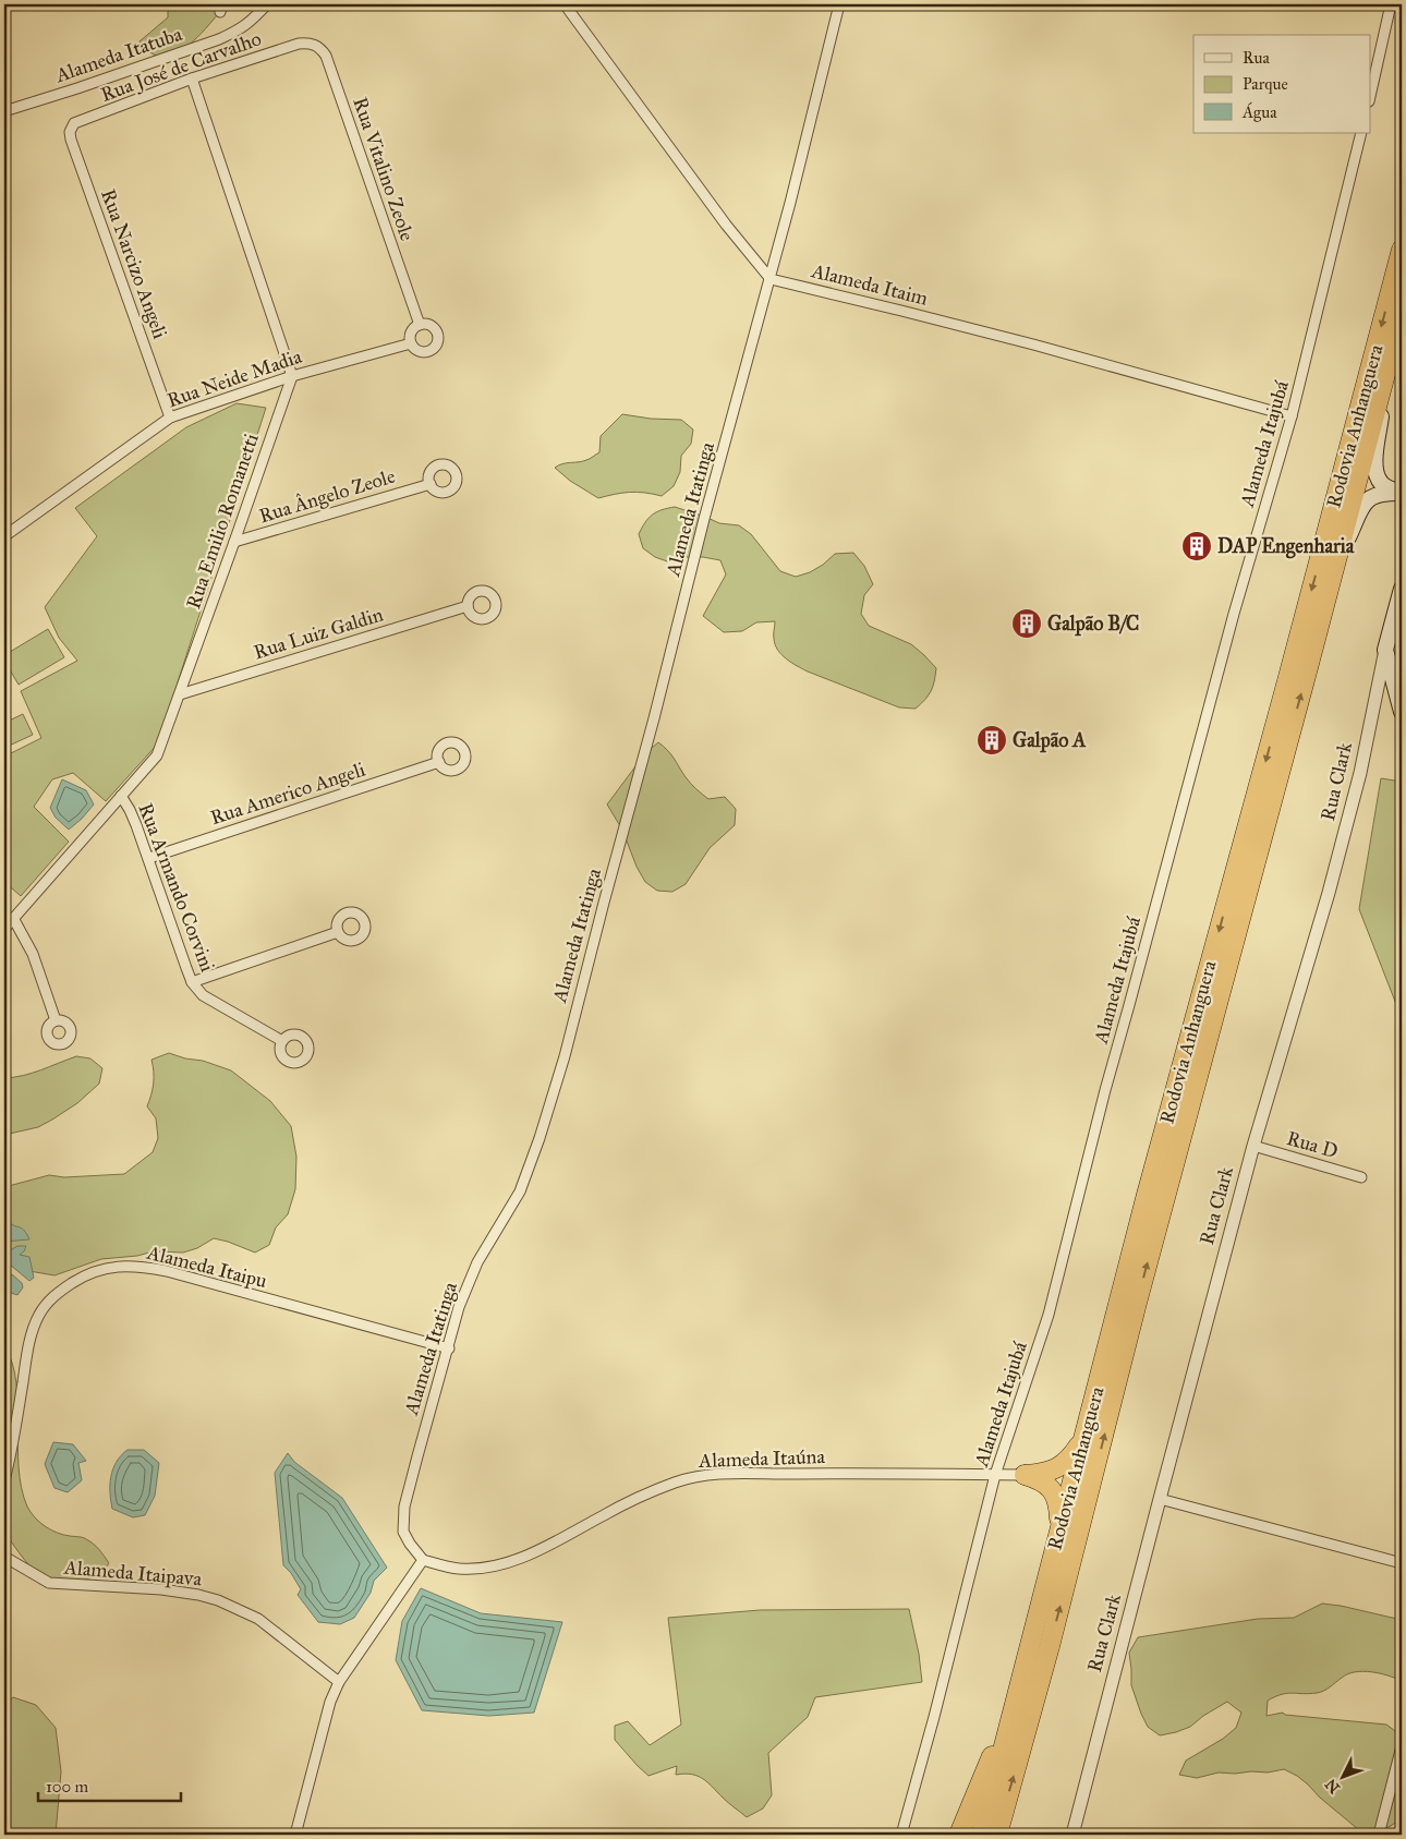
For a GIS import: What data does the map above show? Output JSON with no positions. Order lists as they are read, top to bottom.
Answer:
{
  "streets": {
    "highway": ["Rodovia Anhanguera"],
    "main road": ["Rua Clark"],
    "street": [
      "Alameda Itatuba",
      "Rua José de Carvalho",
      "Rua Vitalino Zeole",
      "Rua Narcizo Angeli",
      "Alameda Itaim",
      "Rua Neide Madia",
      "Alameda Itajubá",
      "Rua Ângelo Zeole",
      "Alameda Itatinga",
      "Rua Emilio Romanetti",
      "Rua Luiz Galdin",
      "Rua Americo Angeli",
      "Rua Armando Corvini",
      "Rua D",
      "Alameda Itaipu",
      "Alameda Itaúna",
      "Alameda Itaipava"
    ]
  },
  "crossings": [
    ["Rua José de Carvalho", "Rua Vitalino Zeole"],
    ["Rua José de Carvalho", "Rua Narcizo Angeli"],
    ["Rua Vitalino Zeole", "Rua Neide Madia"],
    ["Rua Narcizo Angeli", "Rua Neide Madia"],
    ["Alameda Itaim", "Alameda Itajubá"],
    ["Alameda Itaim", "Alameda Itatinga"],
    ["Rua Neide Madia", "Rua Emilio Romanetti"],
    ["Alameda Itajubá", "Alameda Itaúna"],
    ["Rua Ângelo Zeole", "Rua Emilio Romanetti"],
    ["Alameda Itatinga", "Alameda Itaipu"],
    ["Alameda Itatinga", "Alameda Itaúna"],
    ["Rua Emilio Romanetti", "Rua Luiz Galdin"],
    ["Rua Emilio Romanetti", "Rua Armando Corvini"],
    ["Rua Clark", "Rua D"],
    ["Rua Americo Angeli", "Rua Armando Corvini"]
  ],
  "places": {
    "building": ["DAP Engenharia", "Galpão B/C", "Galpão A"]
  },
  "legend": ["Rua", "Parque", "Água"],
  "scale_bar": "100 m",
  "north": "bottom left"
}
